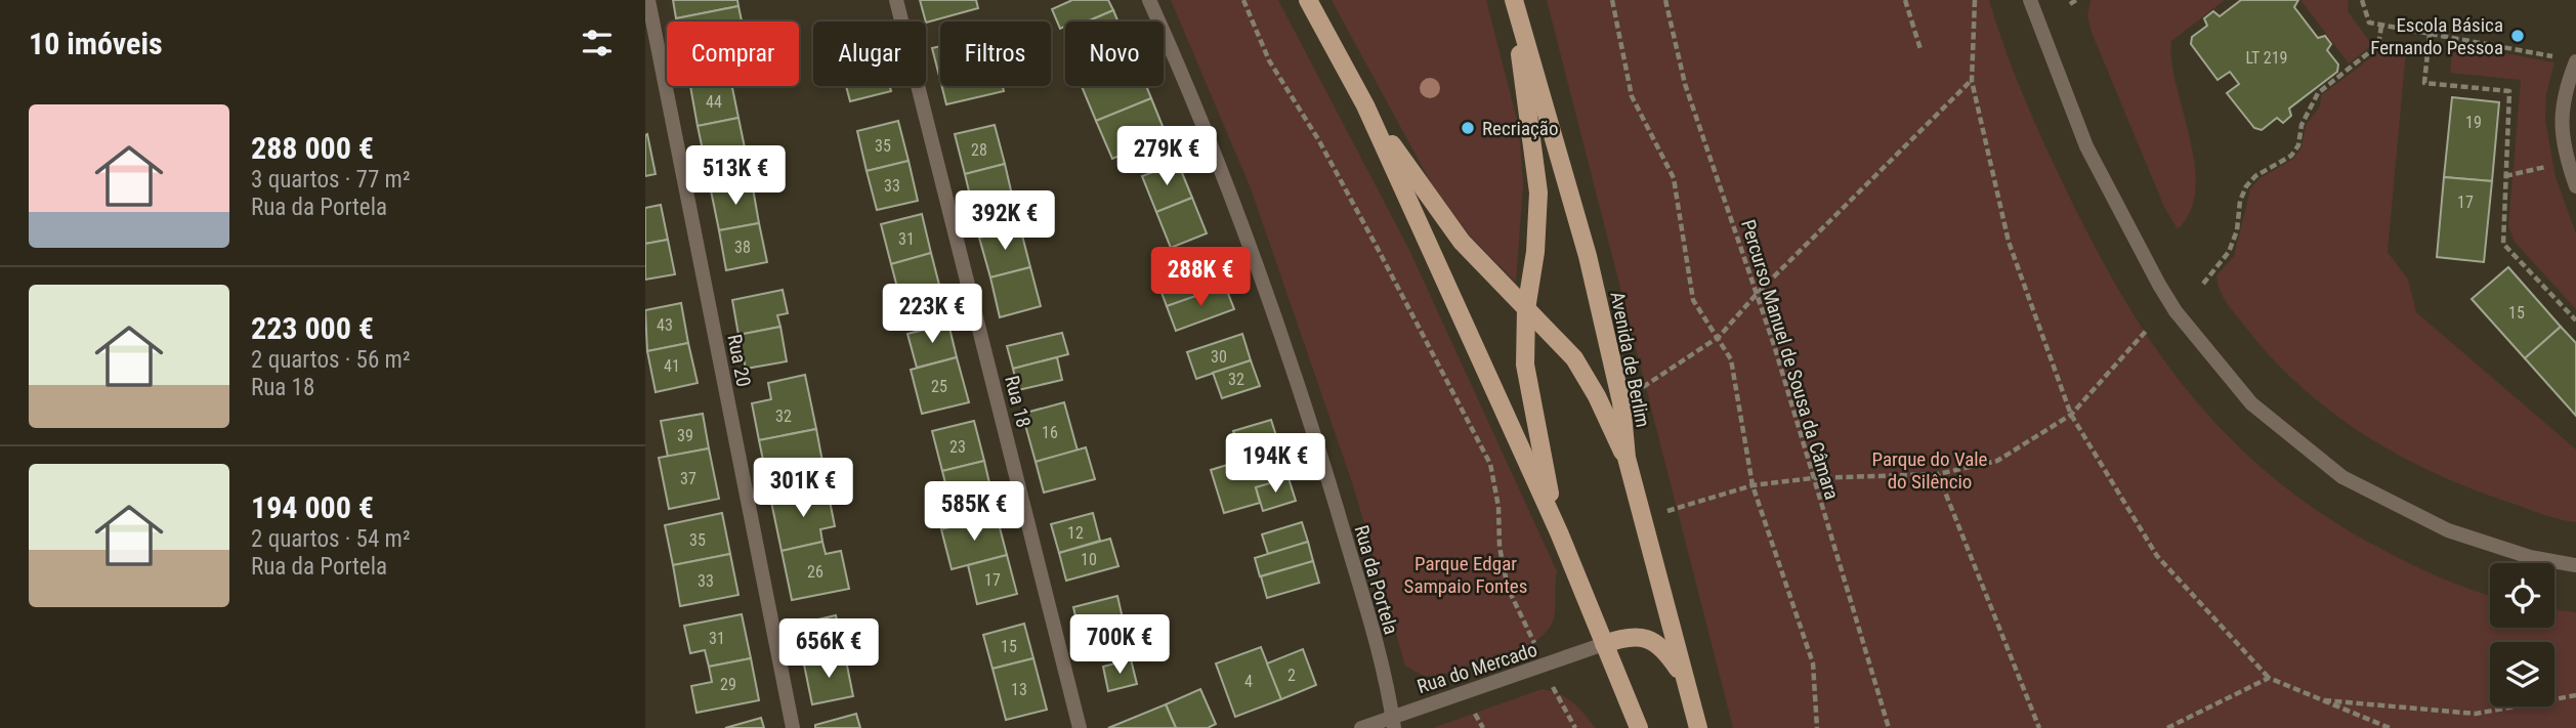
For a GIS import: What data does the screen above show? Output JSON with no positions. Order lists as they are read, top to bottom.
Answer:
{
  "streets": {
    "main road": ["Avenida de Berlim"],
    "street": [
      "Rua 20",
      "Rua 18",
      "Rua da Portela",
      "Rua do Mercado"
    ],
    "path": ["Percurso Manuel de Sousa da Câmara"]
  },
  "crossings": [
    ["Rua da Portela", "Rua do Mercado"]
  ],
  "parks": ["Parque do Vale do Silêncio", "Parque Edgar Sampaio Fontes"],
  "places": ["Escola Básica Fernando Pessoa", "Recriação"],
  "house_numbers": [
    "LT 219",
    "44",
    "19",
    "35",
    "28",
    "33",
    "17",
    "31",
    "38",
    "15",
    "43",
    "30",
    "41",
    "32",
    "25",
    "32",
    "16",
    "39",
    "23",
    "37",
    "12",
    "35",
    "10",
    "26",
    "17",
    "33",
    "31",
    "15",
    "2",
    "4",
    "29",
    "13"
  ],
  "page": {
    "heading": "10 imóveis",
    "chip": [
      "Comprar",
      "Alugar",
      "Filtros",
      "Novo"
    ],
    "list": [
      {
        "name": "288 000 €",
        "note": "3 quartos · 77 m² · Rua da Portela"
      },
      {
        "name": "223 000 €",
        "note": "2 quartos · 56 m² · Rua 18"
      },
      {
        "name": "194 000 €",
        "note": "2 quartos · 54 m² · Rua da Portela"
      }
    ],
    "price": [
      "279K €",
      "513K €",
      "392K €",
      "288K €",
      "223K €",
      "194K €",
      "301K €",
      "585K €",
      "700K €",
      "656K €"
    ]
  }
}
